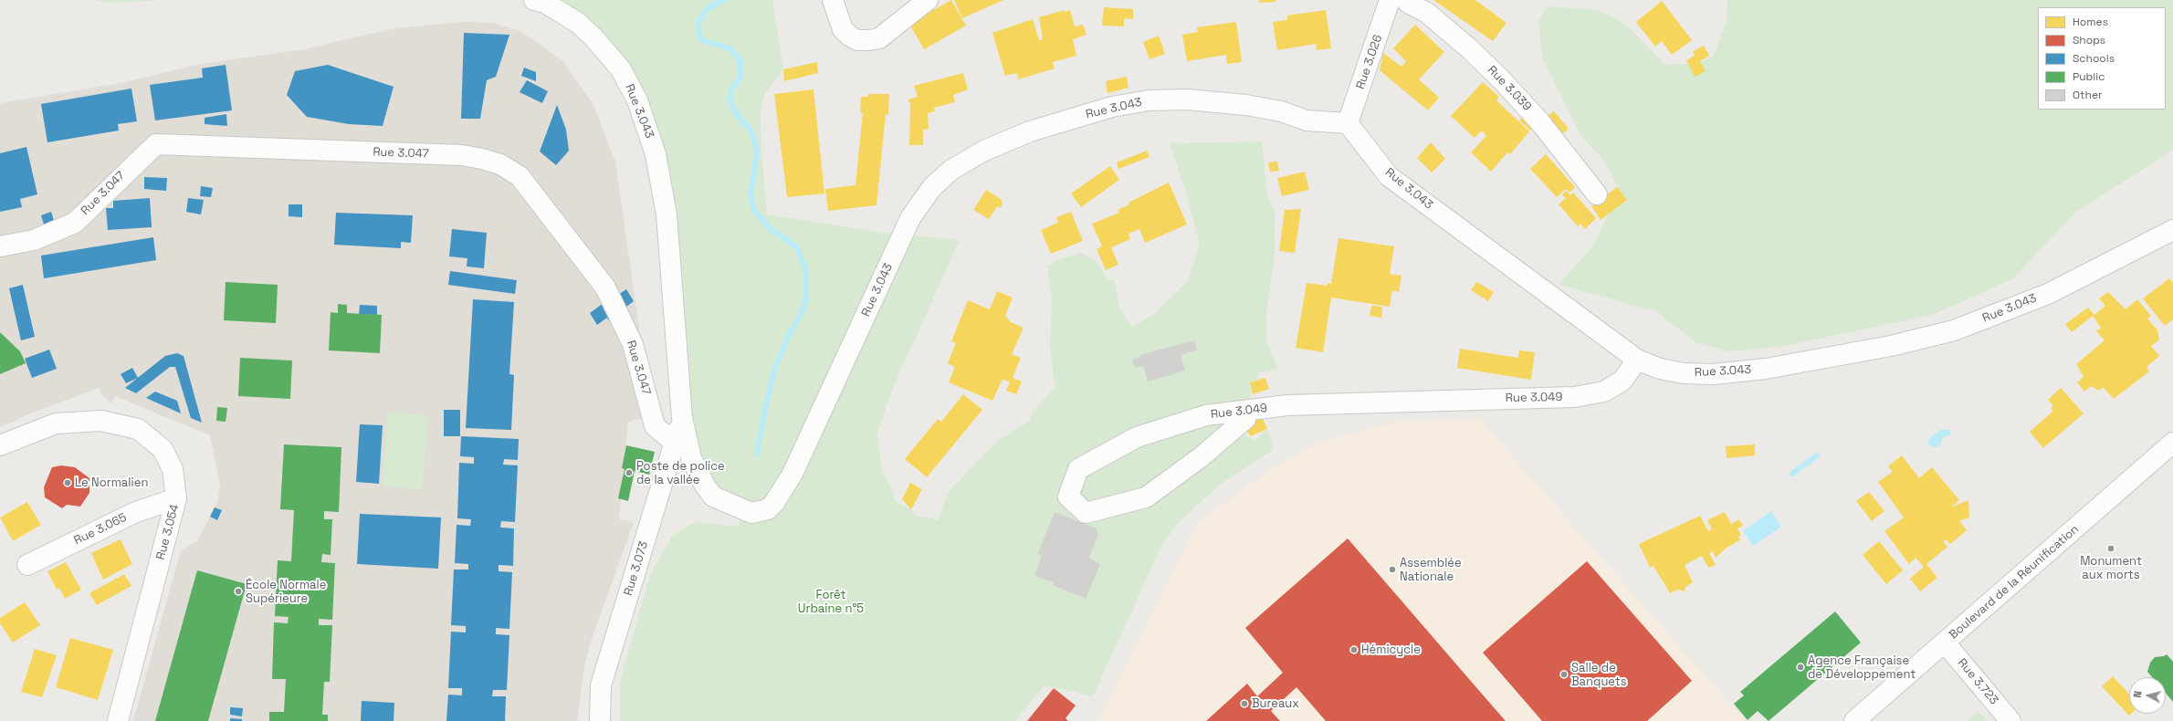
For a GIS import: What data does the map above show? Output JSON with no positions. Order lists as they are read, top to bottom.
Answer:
{
  "streets": {
    "street": [
      "Rue 3.026",
      "Rue 3.039",
      "Rue 3.043",
      "Rue 3.047",
      "Rue 3.049",
      "Rue 3.065",
      "Rue 3.054",
      "Rue 3.073",
      "Boulevard de la Réunification",
      "Rue 3.723"
    ]
  },
  "crossings": [
    ["Rue 3.026", "Rue 3.043"],
    ["Rue 3.043", "Rue 3.049"],
    ["Rue 3.043", "Rue 3.073"],
    ["Rue 3.047", "Rue 3.073"],
    ["Rue 3.065", "Rue 3.054"],
    ["Boulevard de la Réunification", "Rue 3.723"]
  ],
  "parks": ["Forêt Urbaine n°5"],
  "places": [
    "Poste de police de la vallée",
    "Le Normalien",
    "Monument aux morts",
    "Assemblée Nationale",
    "École Normale Supérieure",
    "Hémicycle",
    "Agence Française de Développement",
    "Salle de Banquets",
    "Bureaux"
  ],
  "legend": [
    "Homes",
    "Shops",
    "Schools",
    "Public",
    "Other"
  ],
  "north": "left"
}
